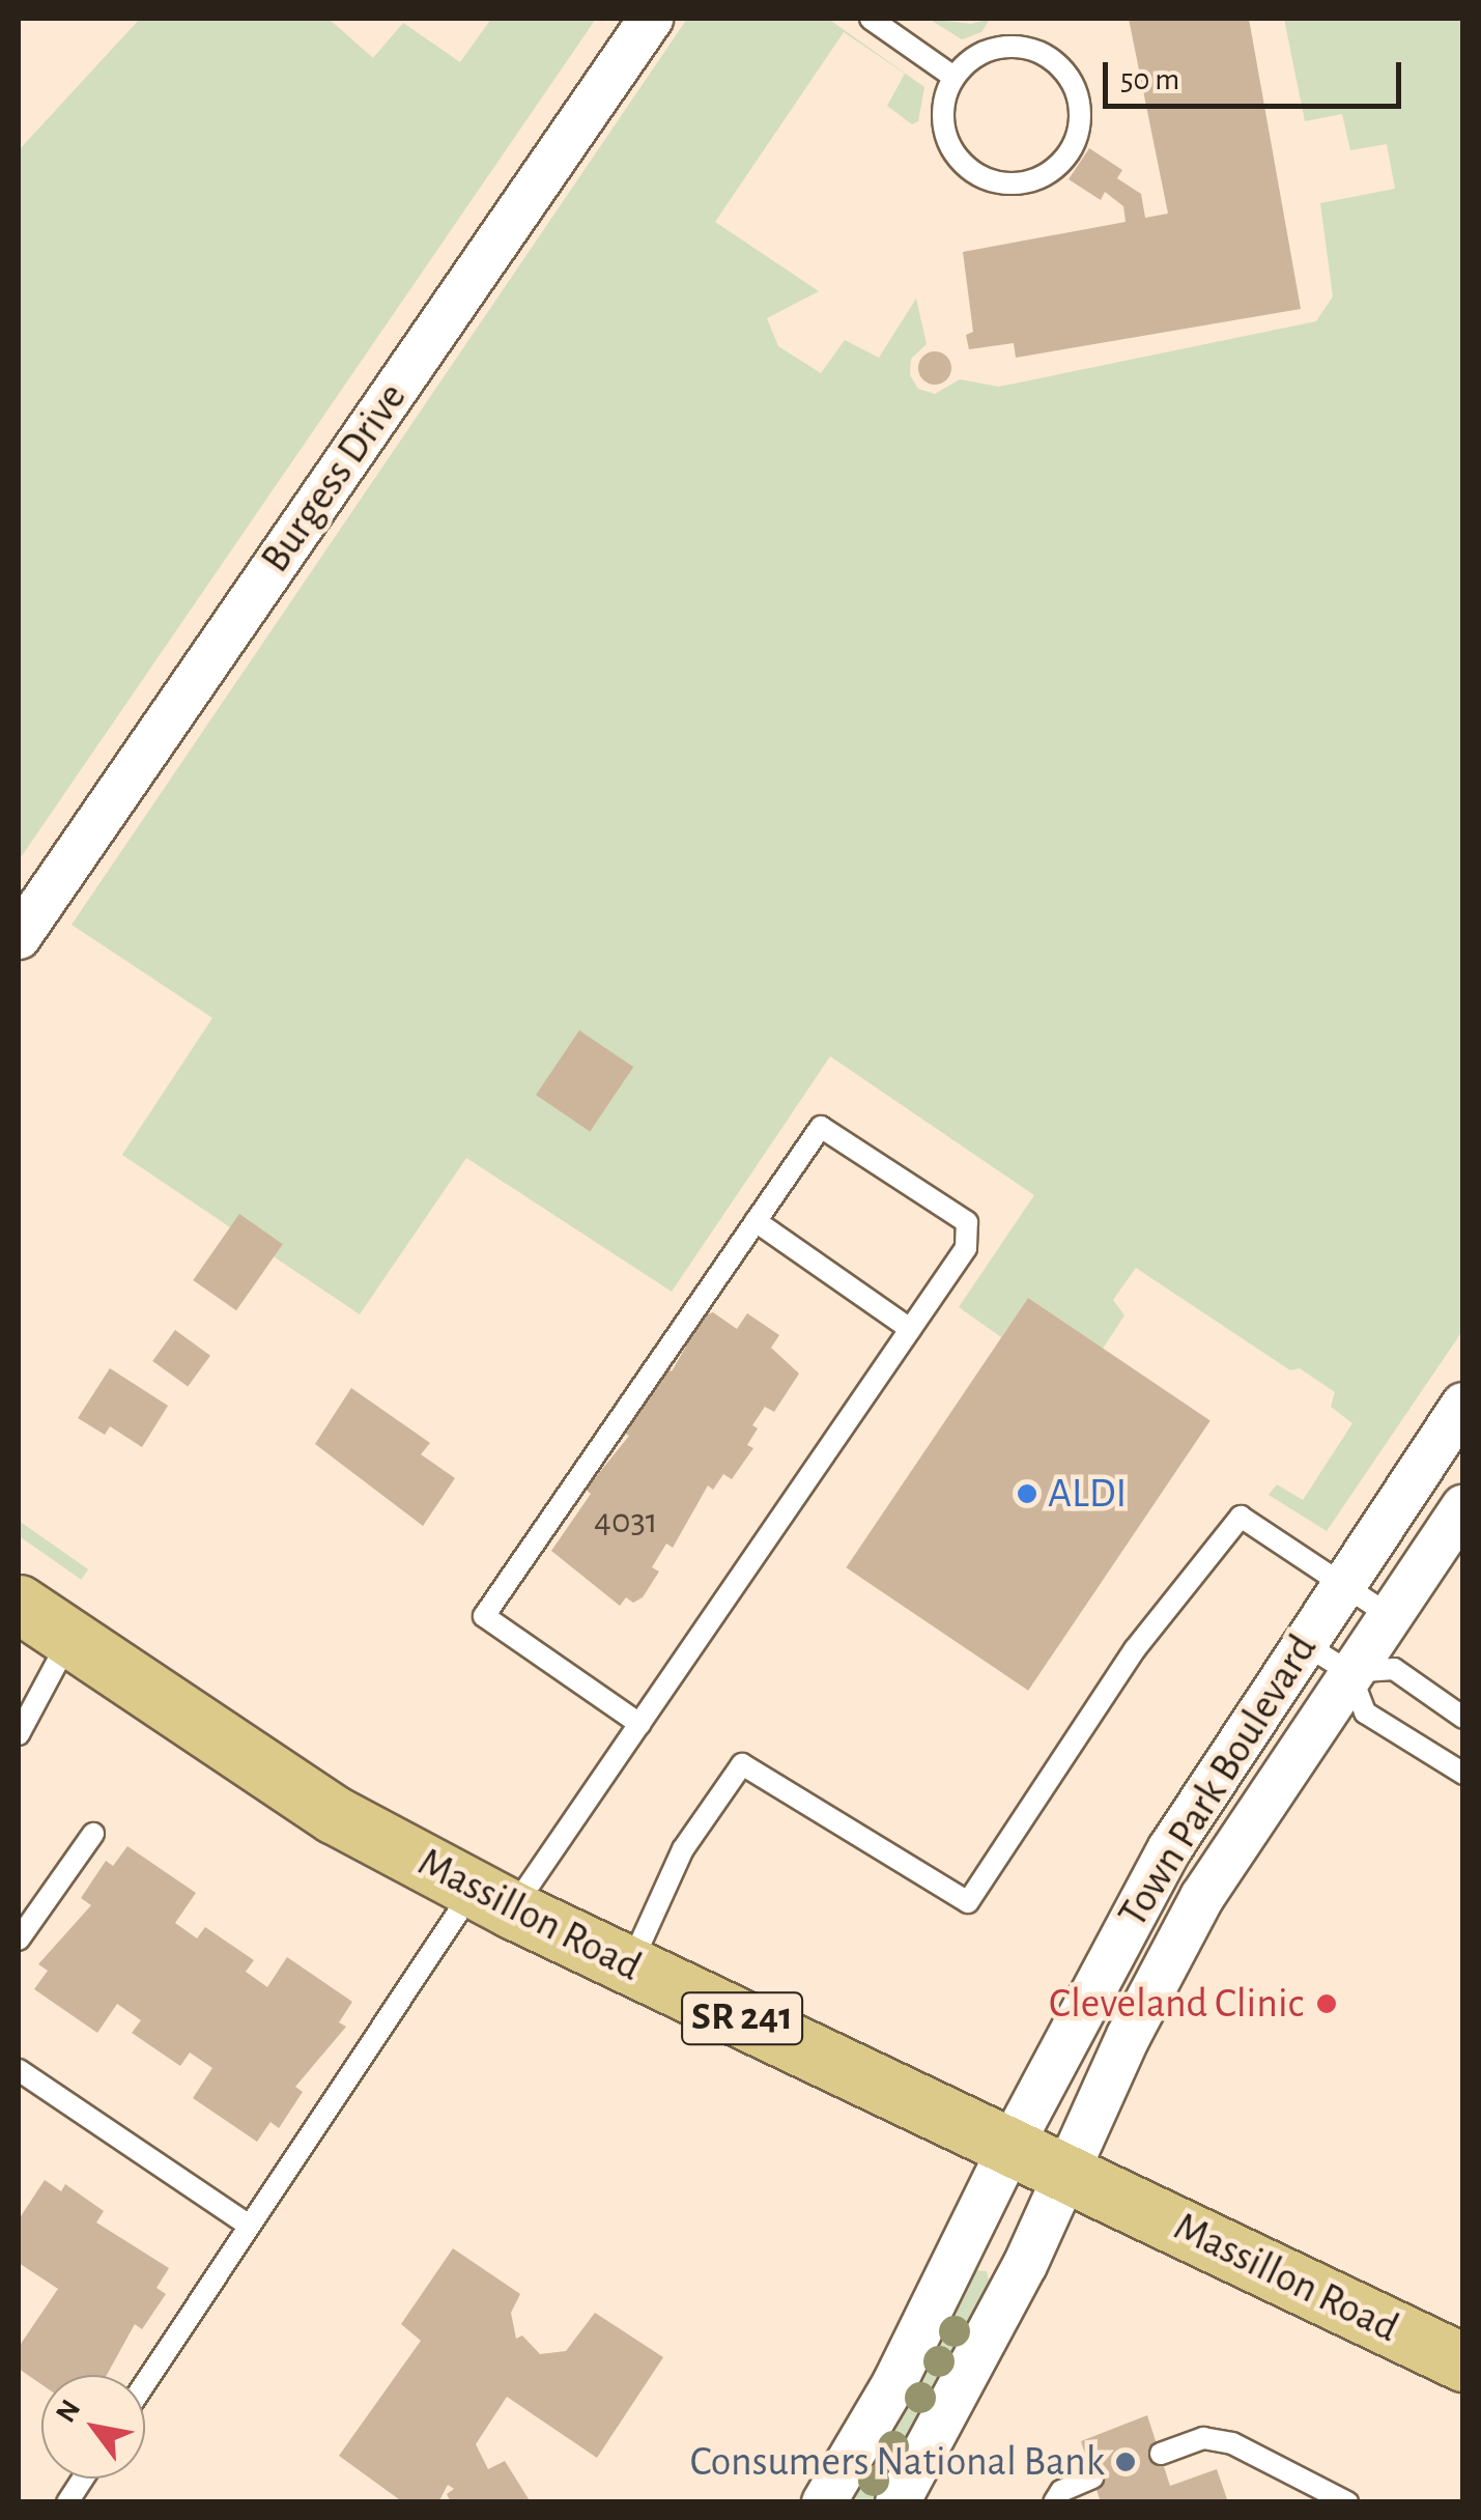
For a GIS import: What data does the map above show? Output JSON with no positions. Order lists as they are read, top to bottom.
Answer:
{
  "streets": {
    "main road": ["Massillon Road", "SR 241"],
    "street": ["Burgess Drive", "Town Park Boulevard"]
  },
  "crossings": [
    ["Town Park Boulevard", "Massillon Road"]
  ],
  "places": ["ALDI", "Cleveland Clinic", "Consumers National Bank"],
  "house_numbers": ["4031"],
  "scale_bar": "50 m",
  "north": "top left"
}
